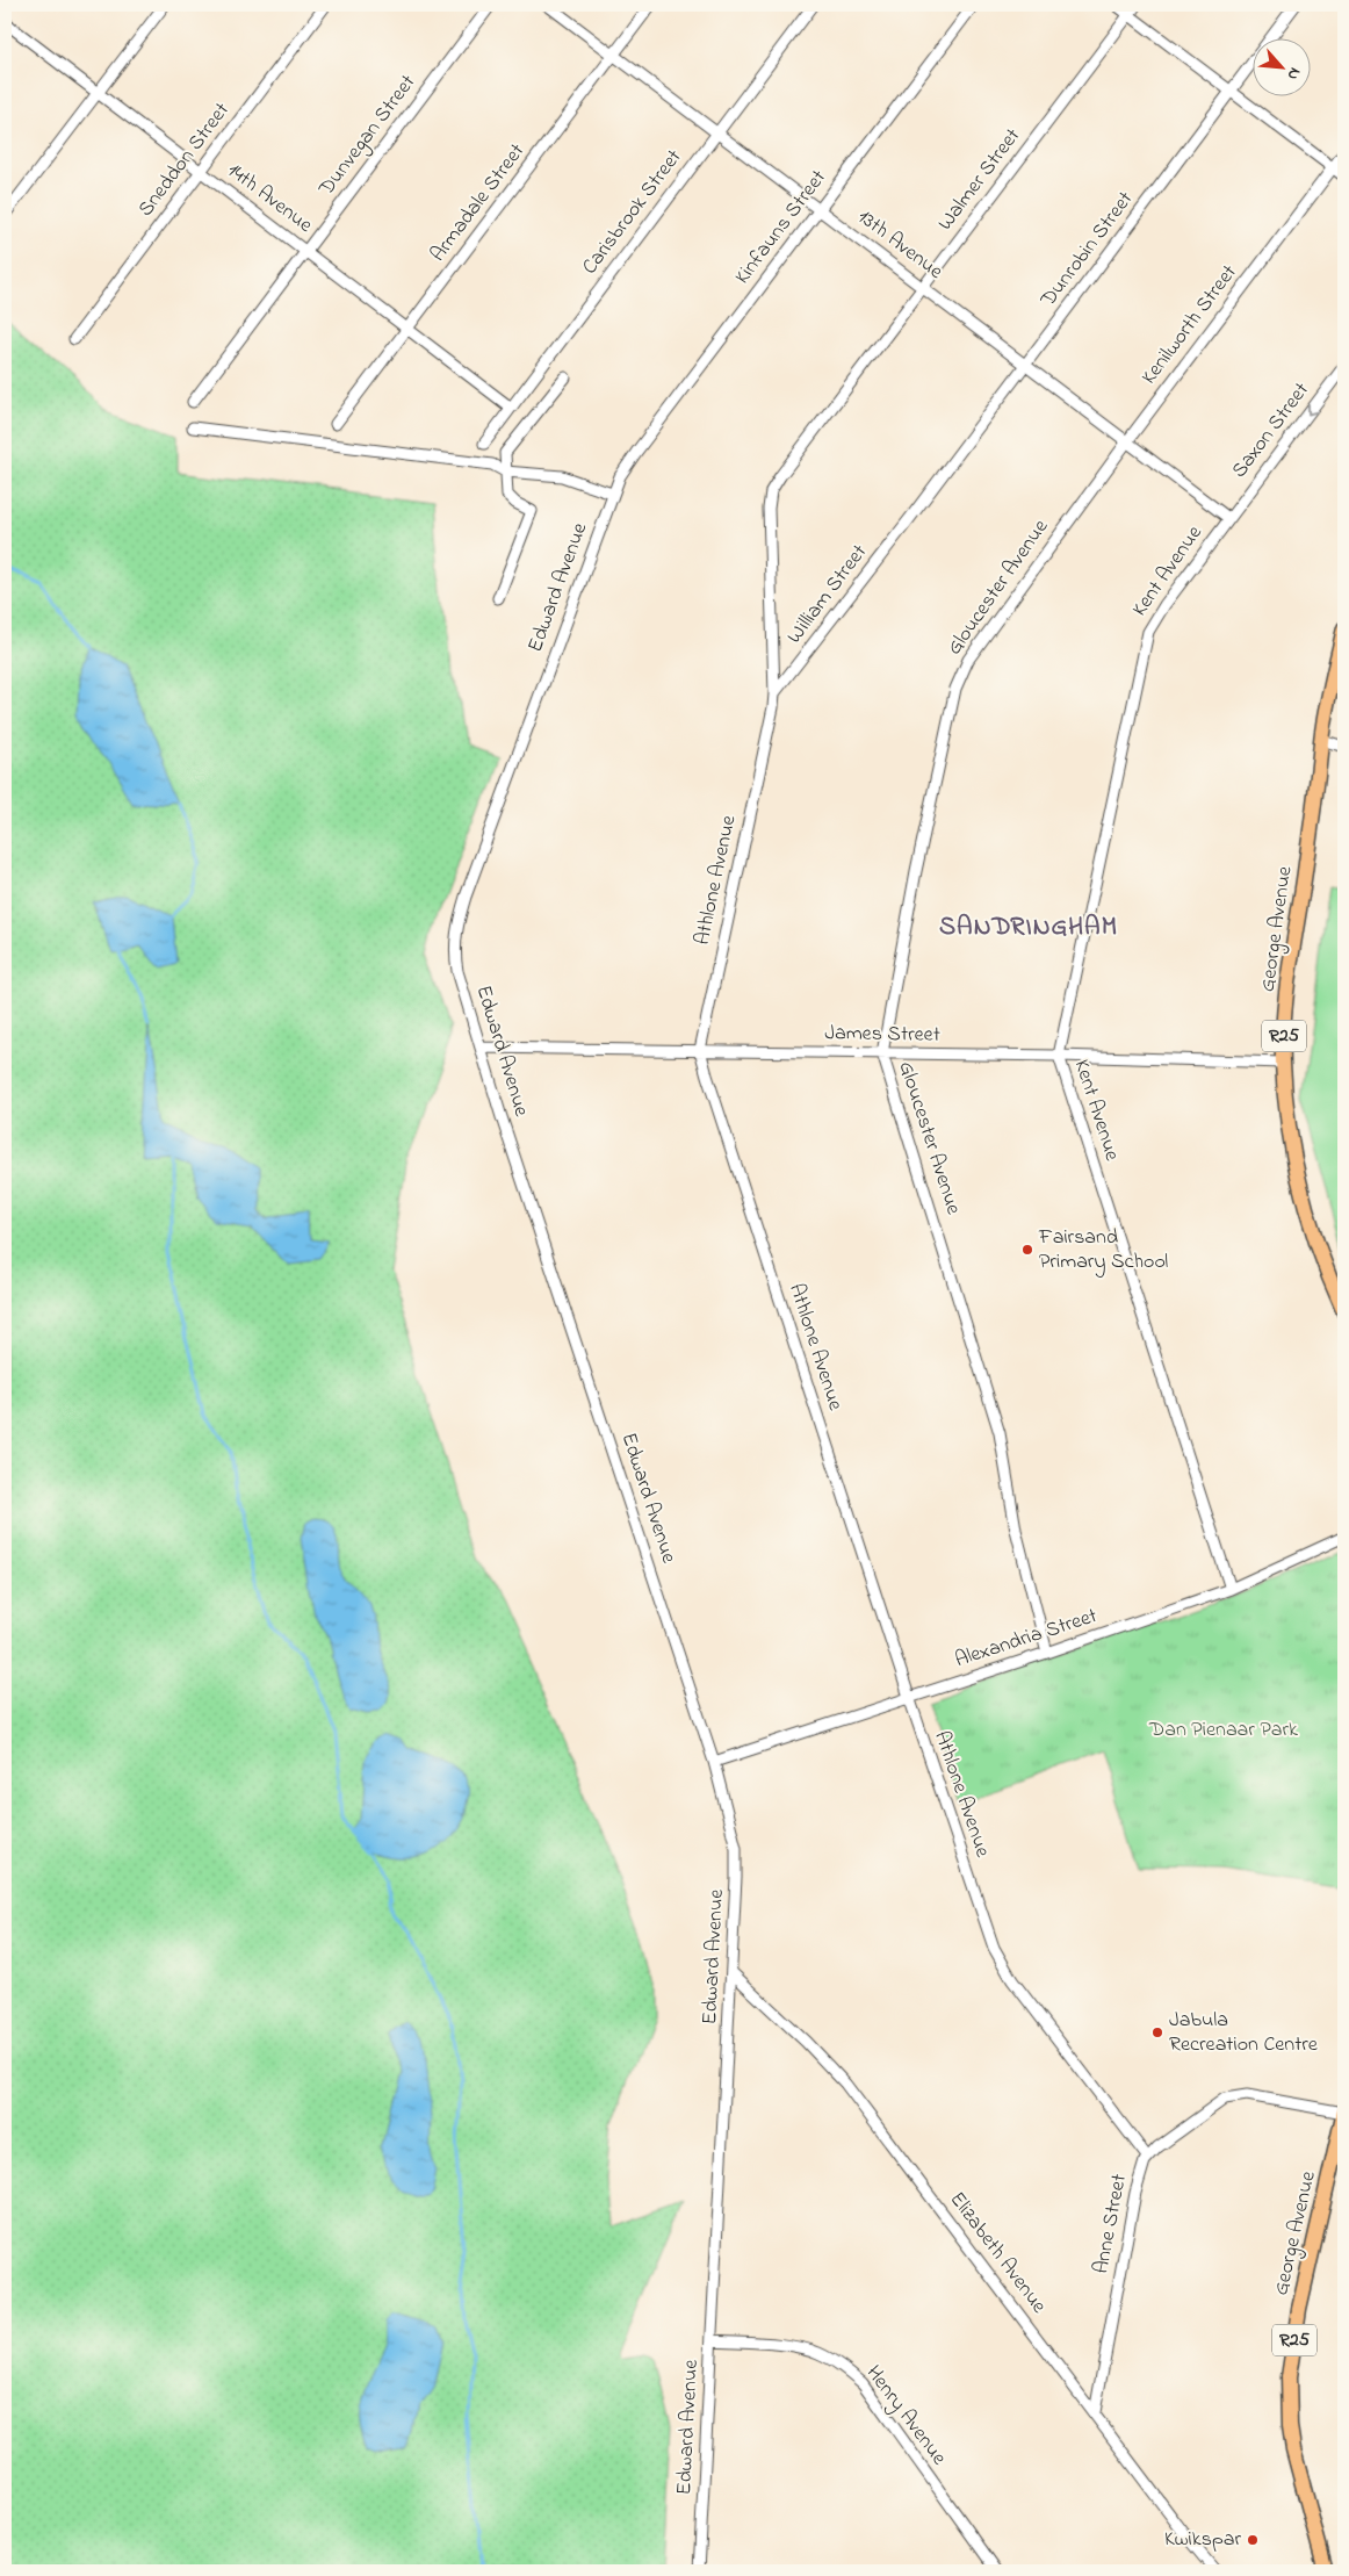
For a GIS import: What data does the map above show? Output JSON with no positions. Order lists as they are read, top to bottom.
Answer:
{
  "streets": {
    "main road": ["George Avenue", "R25"],
    "street": [
      "Dunvegan Street",
      "Sneddon Street",
      "Walmer Street",
      "14th Avenue",
      "Armadale Street",
      "Carisbrook Street",
      "Kinfauns Street",
      "13th Avenue",
      "Dunrobin Street",
      "Kenilworth Street",
      "Saxon Street",
      "Kent Avenue",
      "Edward Avenue",
      "Gloucester Avenue",
      "William Street",
      "Athlone Avenue",
      "James Street",
      "Alexandria Street",
      "Anne Street",
      "Elizabeth Avenue",
      "Henry Avenue"
    ]
  },
  "crossings": [
    ["Dunvegan Street", "14th Avenue"],
    ["Sneddon Street", "14th Avenue"],
    ["Walmer Street", "13th Avenue"],
    ["Walmer Street", "Athlone Avenue"],
    ["14th Avenue", "Armadale Street"],
    ["14th Avenue", "Carisbrook Street"],
    ["Armadale Street", "13th Avenue"],
    ["Carisbrook Street", "13th Avenue"],
    ["Kinfauns Street", "13th Avenue"],
    ["Kinfauns Street", "Edward Avenue"],
    ["13th Avenue", "Dunrobin Street"],
    ["13th Avenue", "Kenilworth Street"],
    ["13th Avenue", "Saxon Street"],
    ["13th Avenue", "Kent Avenue"],
    ["Dunrobin Street", "William Street"],
    ["Kenilworth Street", "Gloucester Avenue"],
    ["Saxon Street", "Kent Avenue"],
    ["Kent Avenue", "James Street"],
    ["Kent Avenue", "Alexandria Street"],
    ["Edward Avenue", "James Street"],
    ["Edward Avenue", "Alexandria Street"],
    ["Edward Avenue", "Elizabeth Avenue"],
    ["Edward Avenue", "Henry Avenue"],
    ["Gloucester Avenue", "James Street"],
    ["Gloucester Avenue", "Alexandria Street"],
    ["William Street", "Athlone Avenue"],
    ["Athlone Avenue", "James Street"],
    ["Athlone Avenue", "Alexandria Street"],
    ["Athlone Avenue", "Anne Street"],
    ["George Avenue", "James Street"],
    ["George Avenue", "Anne Street"],
    ["Anne Street", "Elizabeth Avenue"]
  ],
  "one_way": ["Saxon Street"],
  "districts": ["SANDRINGHAM"],
  "parks": ["Dan Pienaar Park"],
  "places": ["Fairsand Primary School", "Jabula Recreation Centre", "Kwikspar"],
  "north": "bottom right"
}
